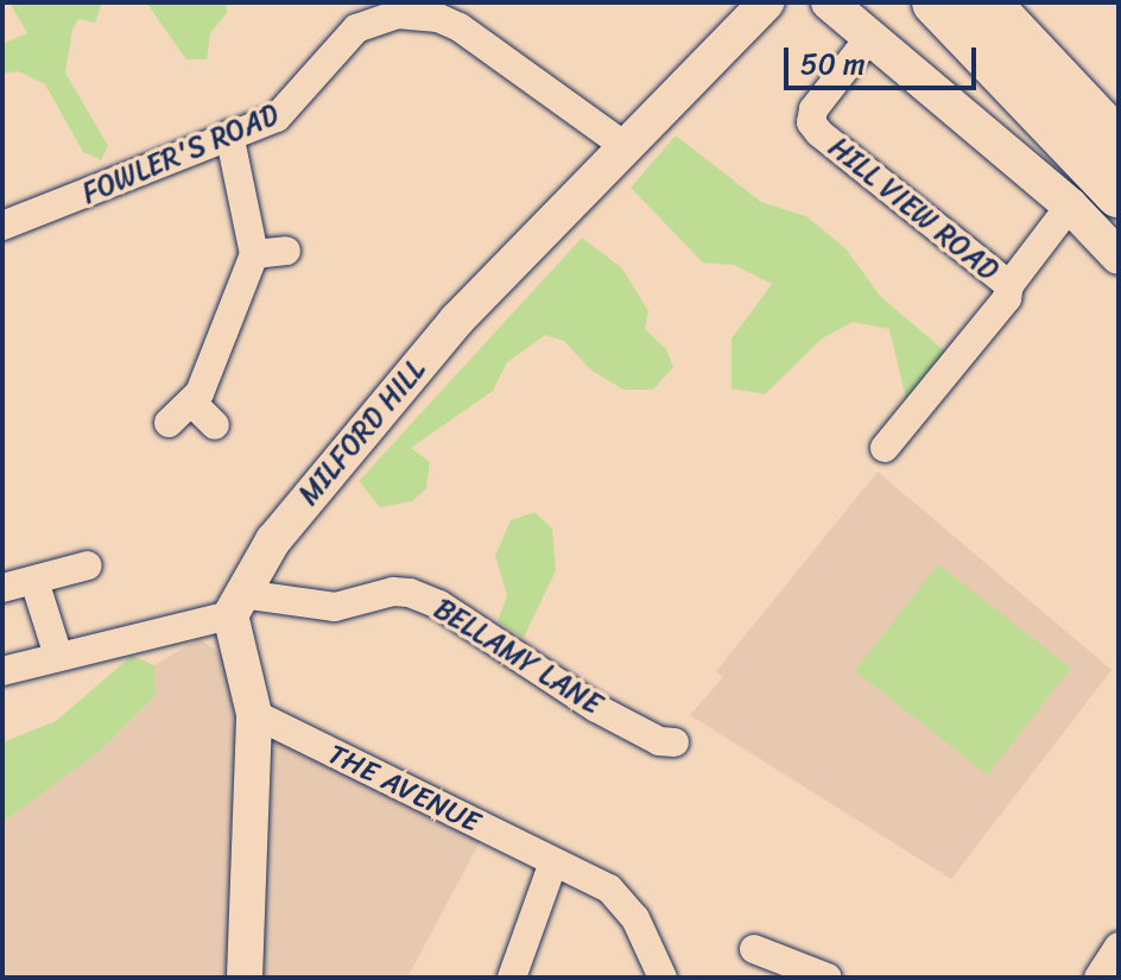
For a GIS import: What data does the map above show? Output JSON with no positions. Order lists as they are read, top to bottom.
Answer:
{
  "streets": {
    "street": [
      "FOWLER'S ROAD",
      "HILL VIEW ROAD",
      "MILFORD HILL",
      "BELLAMY LANE",
      "THE AVENUE"
    ]
  },
  "crossings": [
    ["FOWLER'S ROAD", "MILFORD HILL"],
    ["MILFORD HILL", "BELLAMY LANE"]
  ],
  "scale_bar": "50 m"
}
